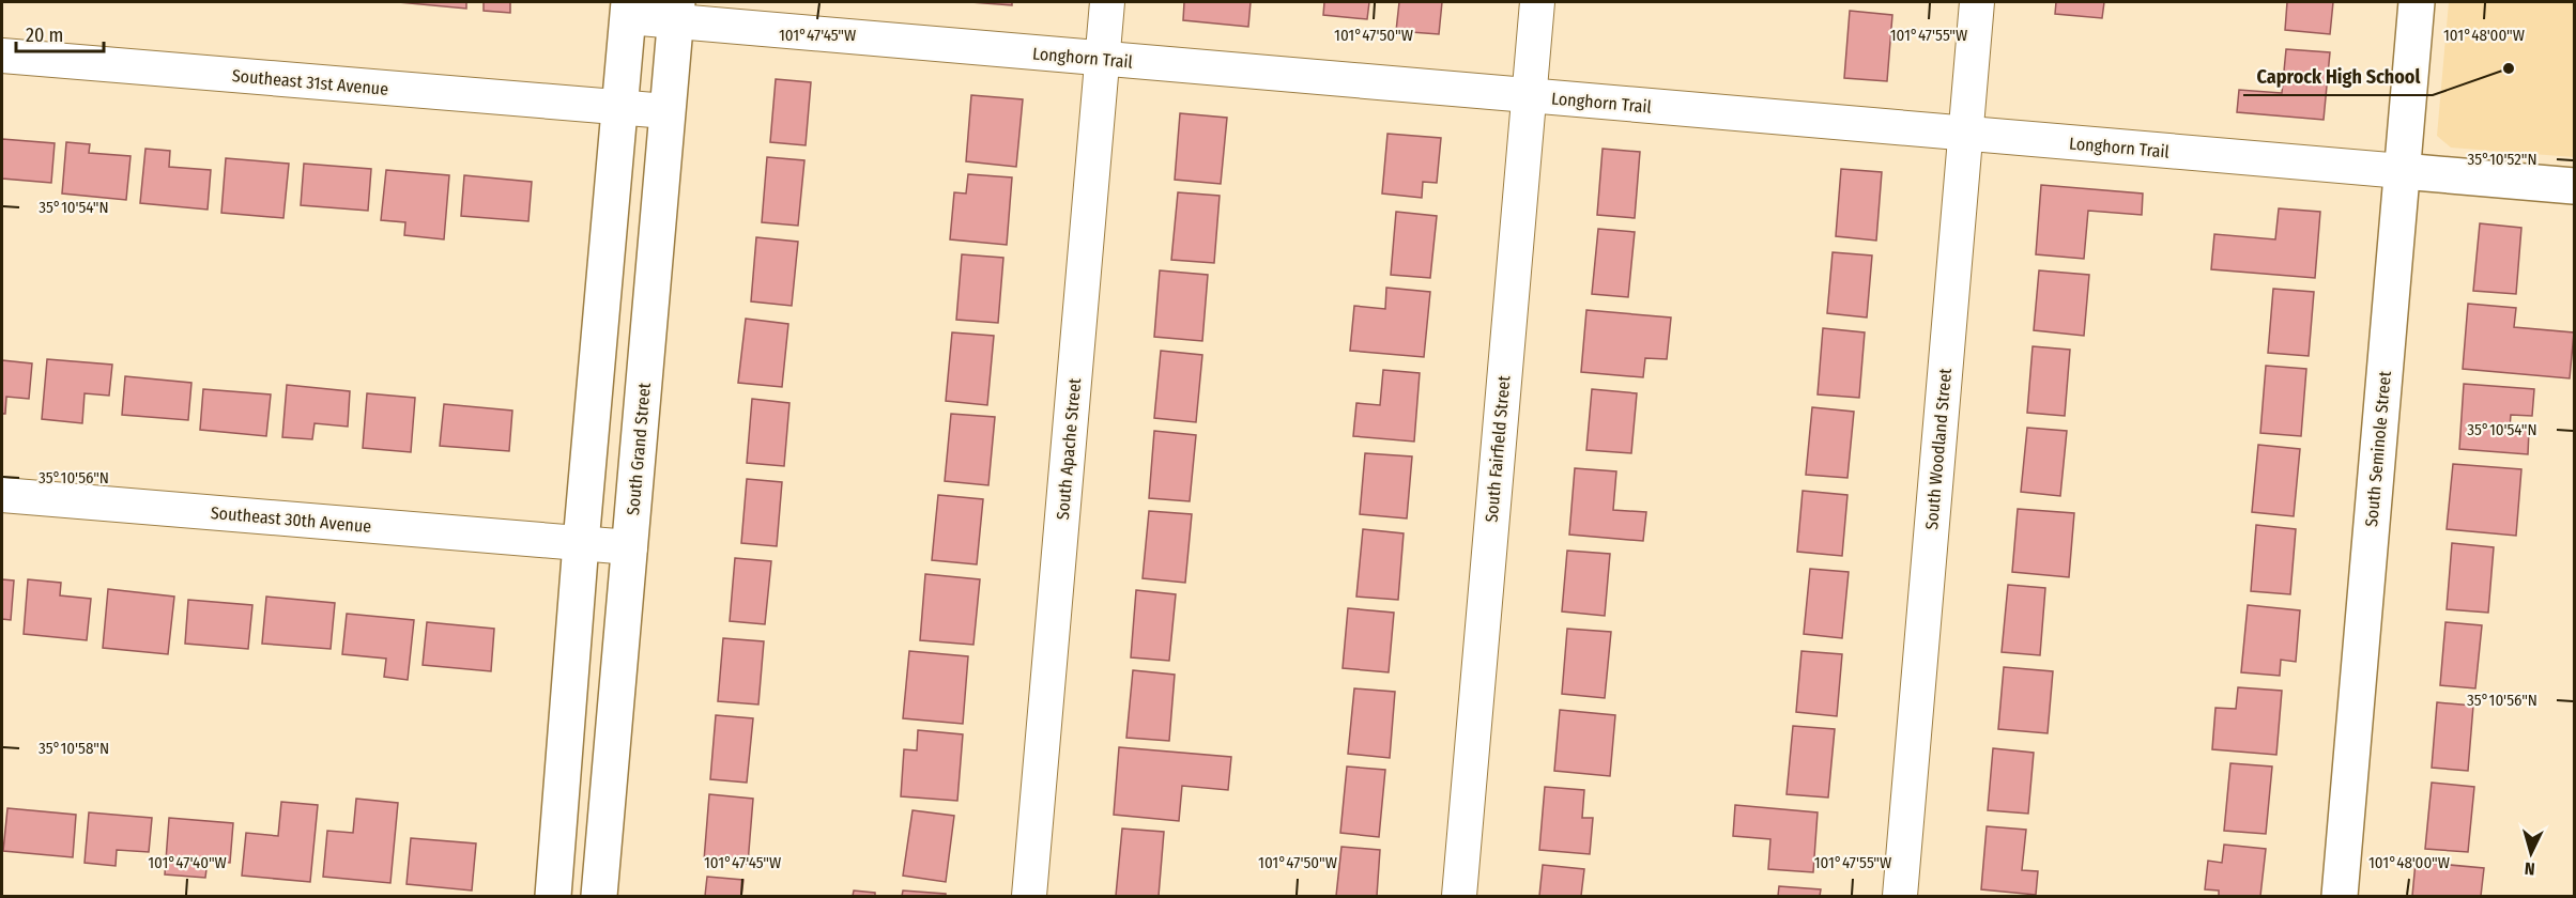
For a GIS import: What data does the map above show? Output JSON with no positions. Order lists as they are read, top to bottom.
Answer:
{
  "streets": {
    "main road": ["Longhorn Trail", "South Grand Street", "South Seminole Street"],
    "street": [
      "Southeast 31st Avenue",
      "South Apache Street",
      "South Fairfield Street",
      "South Woodland Street",
      "Southeast 30th Avenue"
    ]
  },
  "crossings": [
    ["Longhorn Trail", "South Grand Street"],
    ["Longhorn Trail", "South Apache Street"],
    ["Longhorn Trail", "South Fairfield Street"],
    ["Longhorn Trail", "South Woodland Street"],
    ["Longhorn Trail", "South Seminole Street"],
    ["Southeast 31st Avenue", "South Grand Street"],
    ["South Grand Street", "Southeast 30th Avenue"]
  ],
  "places": ["Caprock High School"],
  "scale_bar": "20 m",
  "north": "bottom",
  "coordinates": [
    "101°47'45\"W",
    "101°47'50\"W",
    "101°47'55\"W",
    "101°48'00\"W",
    "35°10'52\"N",
    "35°10'54\"N",
    "35°10'56\"N",
    "35°10'58\"N",
    "101°47'40\"W"
  ]
}
